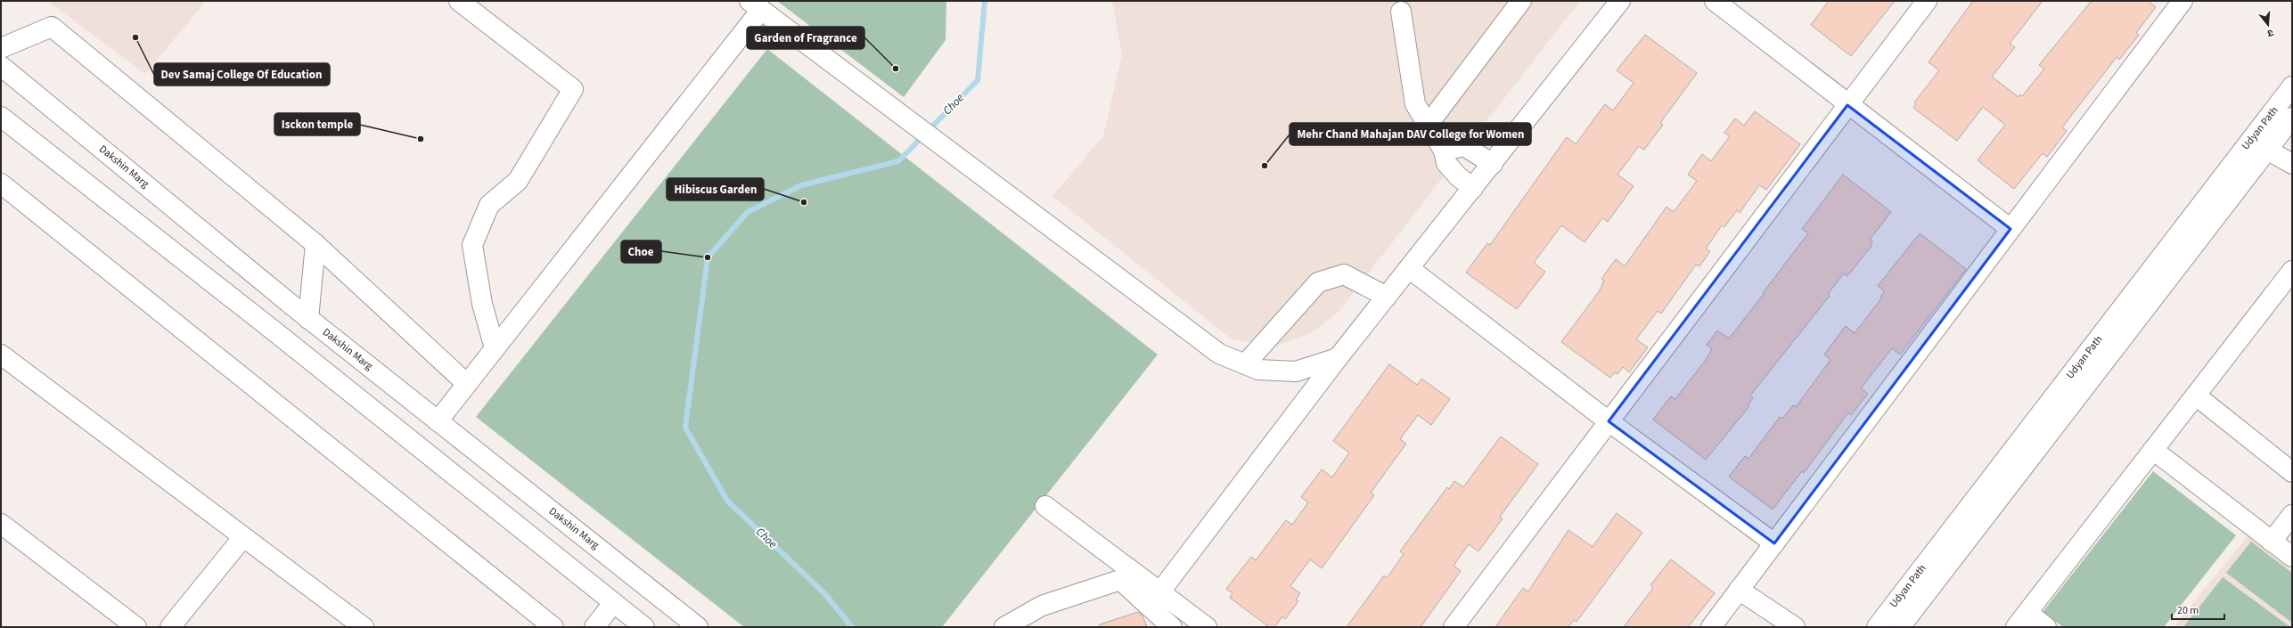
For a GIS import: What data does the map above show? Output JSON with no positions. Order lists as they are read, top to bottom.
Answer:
{
  "streets": {
    "street": ["Udyan Path", "Dakshin Marg"]
  },
  "water": ["Choe"],
  "places": [
    "Dev Samaj College Of Education",
    "Garden of Fragrance",
    "Isckon temple",
    "Mehr Chand Mahajan DAV College for Women",
    "Hibiscus Garden",
    "Choe"
  ],
  "scale_bar": "20 m",
  "north": "bottom"
}
